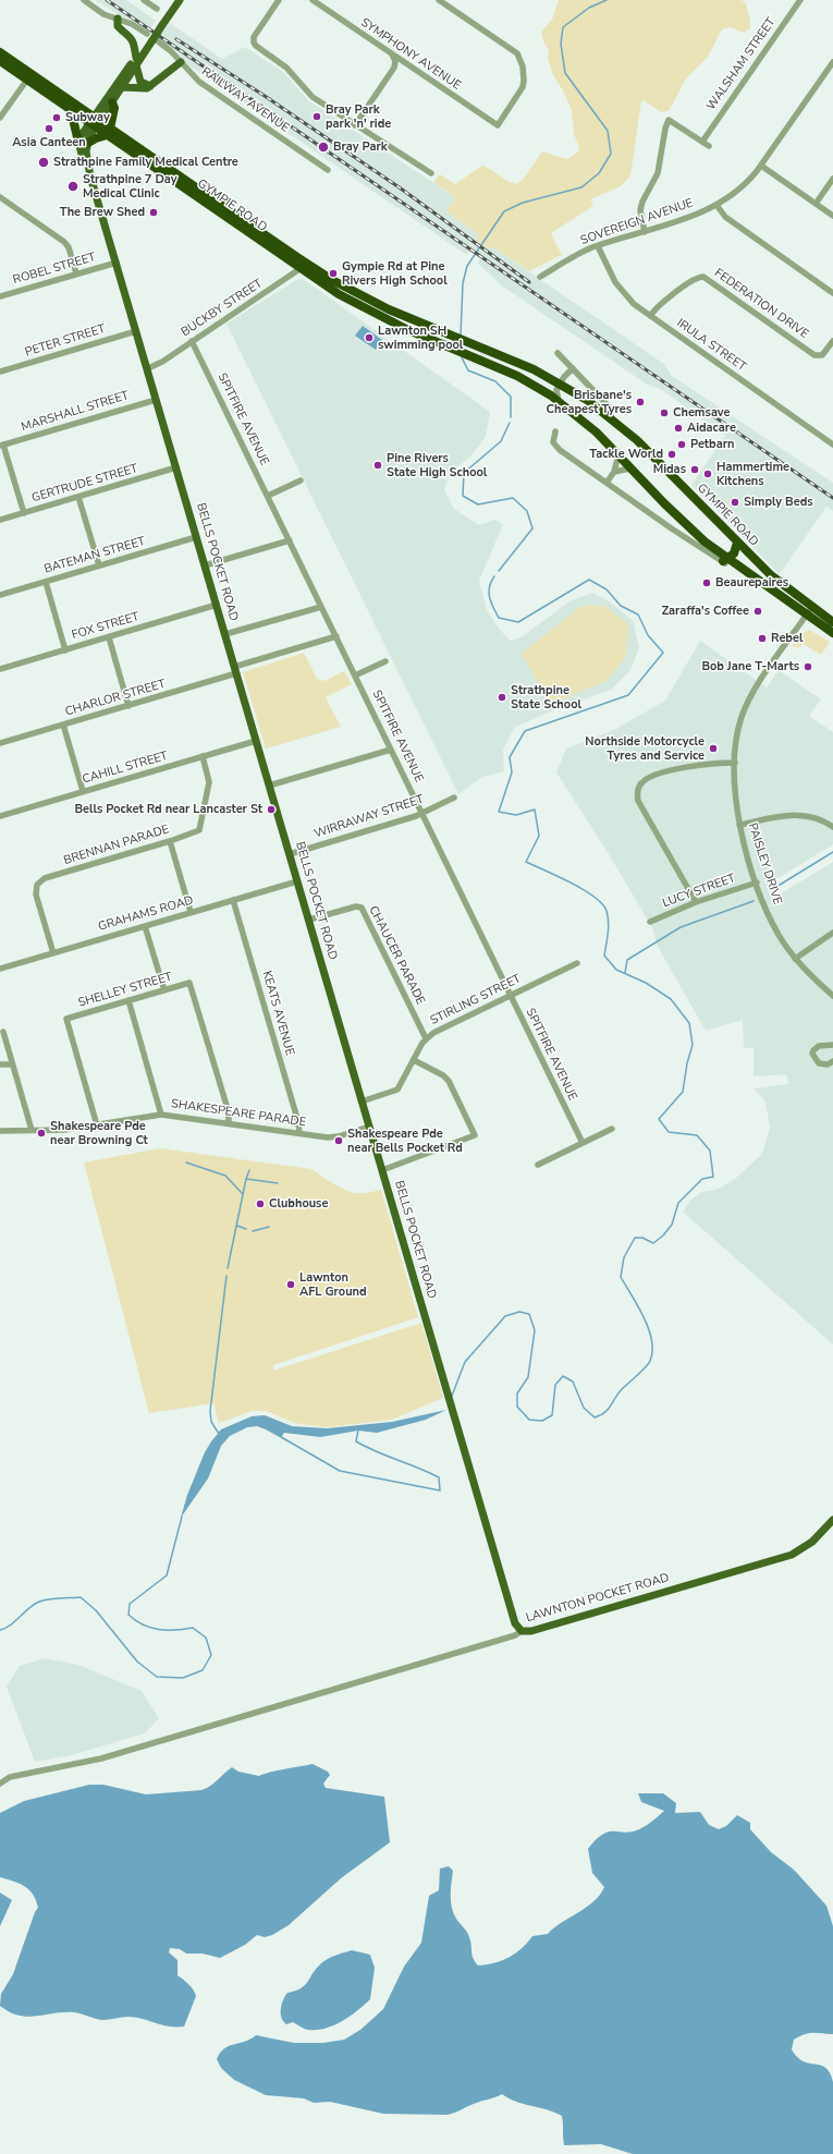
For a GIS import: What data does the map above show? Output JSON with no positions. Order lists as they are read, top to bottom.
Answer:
{
  "streets": {
    "highway": ["GYMPIE ROAD"],
    "main road": ["BELLS POCKET ROAD", "LAWNTON POCKET ROAD"],
    "street": [
      "SYMPHONY AVENUE",
      "WALSHAM STREET",
      "RAILWAY AVENUE",
      "SOVEREIGN AVENUE",
      "ROBEL STREET",
      "FEDERATION DRIVE",
      "BUCKBY STREET",
      "PETER STREET",
      "IRULA STREET",
      "MARSHALL STREET",
      "SPITFIRE AVENUE",
      "GERTRUDE STREET",
      "BATEMAN STREET",
      "FOX STREET",
      "CHARLOR STREET",
      "CAHILL STREET",
      "WIRRAWAY STREET",
      "BRENNAN PARADE",
      "PAISLEY DRIVE",
      "LUCY STREET",
      "GRAHAMS ROAD",
      "CHAUCER PARADE",
      "SHELLEY STREET",
      "STIRLING STREET",
      "KEATS AVENUE",
      "SHAKESPEARE PARADE"
    ]
  },
  "crossings": [
    ["GYMPIE ROAD", "BUCKBY STREET"],
    ["GYMPIE ROAD", "PAISLEY DRIVE"],
    ["SOVEREIGN AVENUE", "IRULA STREET"],
    ["ROBEL STREET", "BELLS POCKET ROAD"],
    ["FEDERATION DRIVE", "IRULA STREET"],
    ["BUCKBY STREET", "SPITFIRE AVENUE"],
    ["BUCKBY STREET", "BELLS POCKET ROAD"],
    ["PETER STREET", "BELLS POCKET ROAD"],
    ["MARSHALL STREET", "BELLS POCKET ROAD"],
    ["SPITFIRE AVENUE", "CHARLOR STREET"],
    ["SPITFIRE AVENUE", "WIRRAWAY STREET"],
    ["SPITFIRE AVENUE", "STIRLING STREET"],
    ["GERTRUDE STREET", "BELLS POCKET ROAD"],
    ["BATEMAN STREET", "BELLS POCKET ROAD"],
    ["BELLS POCKET ROAD", "FOX STREET"],
    ["BELLS POCKET ROAD", "CHARLOR STREET"],
    ["BELLS POCKET ROAD", "CAHILL STREET"],
    ["BELLS POCKET ROAD", "WIRRAWAY STREET"],
    ["BELLS POCKET ROAD", "GRAHAMS ROAD"],
    ["BELLS POCKET ROAD", "CHAUCER PARADE"],
    ["BELLS POCKET ROAD", "STIRLING STREET"],
    ["BELLS POCKET ROAD", "SHAKESPEARE PARADE"],
    ["BELLS POCKET ROAD", "LAWNTON POCKET ROAD"],
    ["CAHILL STREET", "BRENNAN PARADE"],
    ["BRENNAN PARADE", "GRAHAMS ROAD"],
    ["PAISLEY DRIVE", "LUCY STREET"],
    ["GRAHAMS ROAD", "KEATS AVENUE"],
    ["CHAUCER PARADE", "STIRLING STREET"],
    ["SHELLEY STREET", "SHAKESPEARE PARADE"],
    ["KEATS AVENUE", "SHAKESPEARE PARADE"]
  ],
  "places": [
    "Bray Park park 'n' ride",
    "Subway",
    "Asia Canteen",
    "Bray Park",
    "Strathpine Family Medical Centre",
    "Strathpine 7 Day Medical Clinic",
    "The Brew Shed",
    "Gympie Rd at Pine Rivers High School",
    "Lawnton SH swimming pool",
    "Brisbane's Cheapest Tyres",
    "Chemsave",
    "Aidacare",
    "Petbarn",
    "Tackle World",
    "Pine Rivers State High School",
    "Midas",
    "Hammertime Kitchens",
    "Simply Beds",
    "Beaurepaires",
    "Zaraffa's Coffee",
    "Rebel",
    "Bob Jane T-Marts",
    "Strathpine State School",
    "Northside Motorcycle Tyres and Service",
    "Bells Pocket Rd near Lancaster St",
    "Shakespeare Pde near Browning Ct",
    "Shakespeare Pde near Bells Pocket Rd",
    "Clubhouse",
    "Lawnton AFL Ground"
  ]
}
